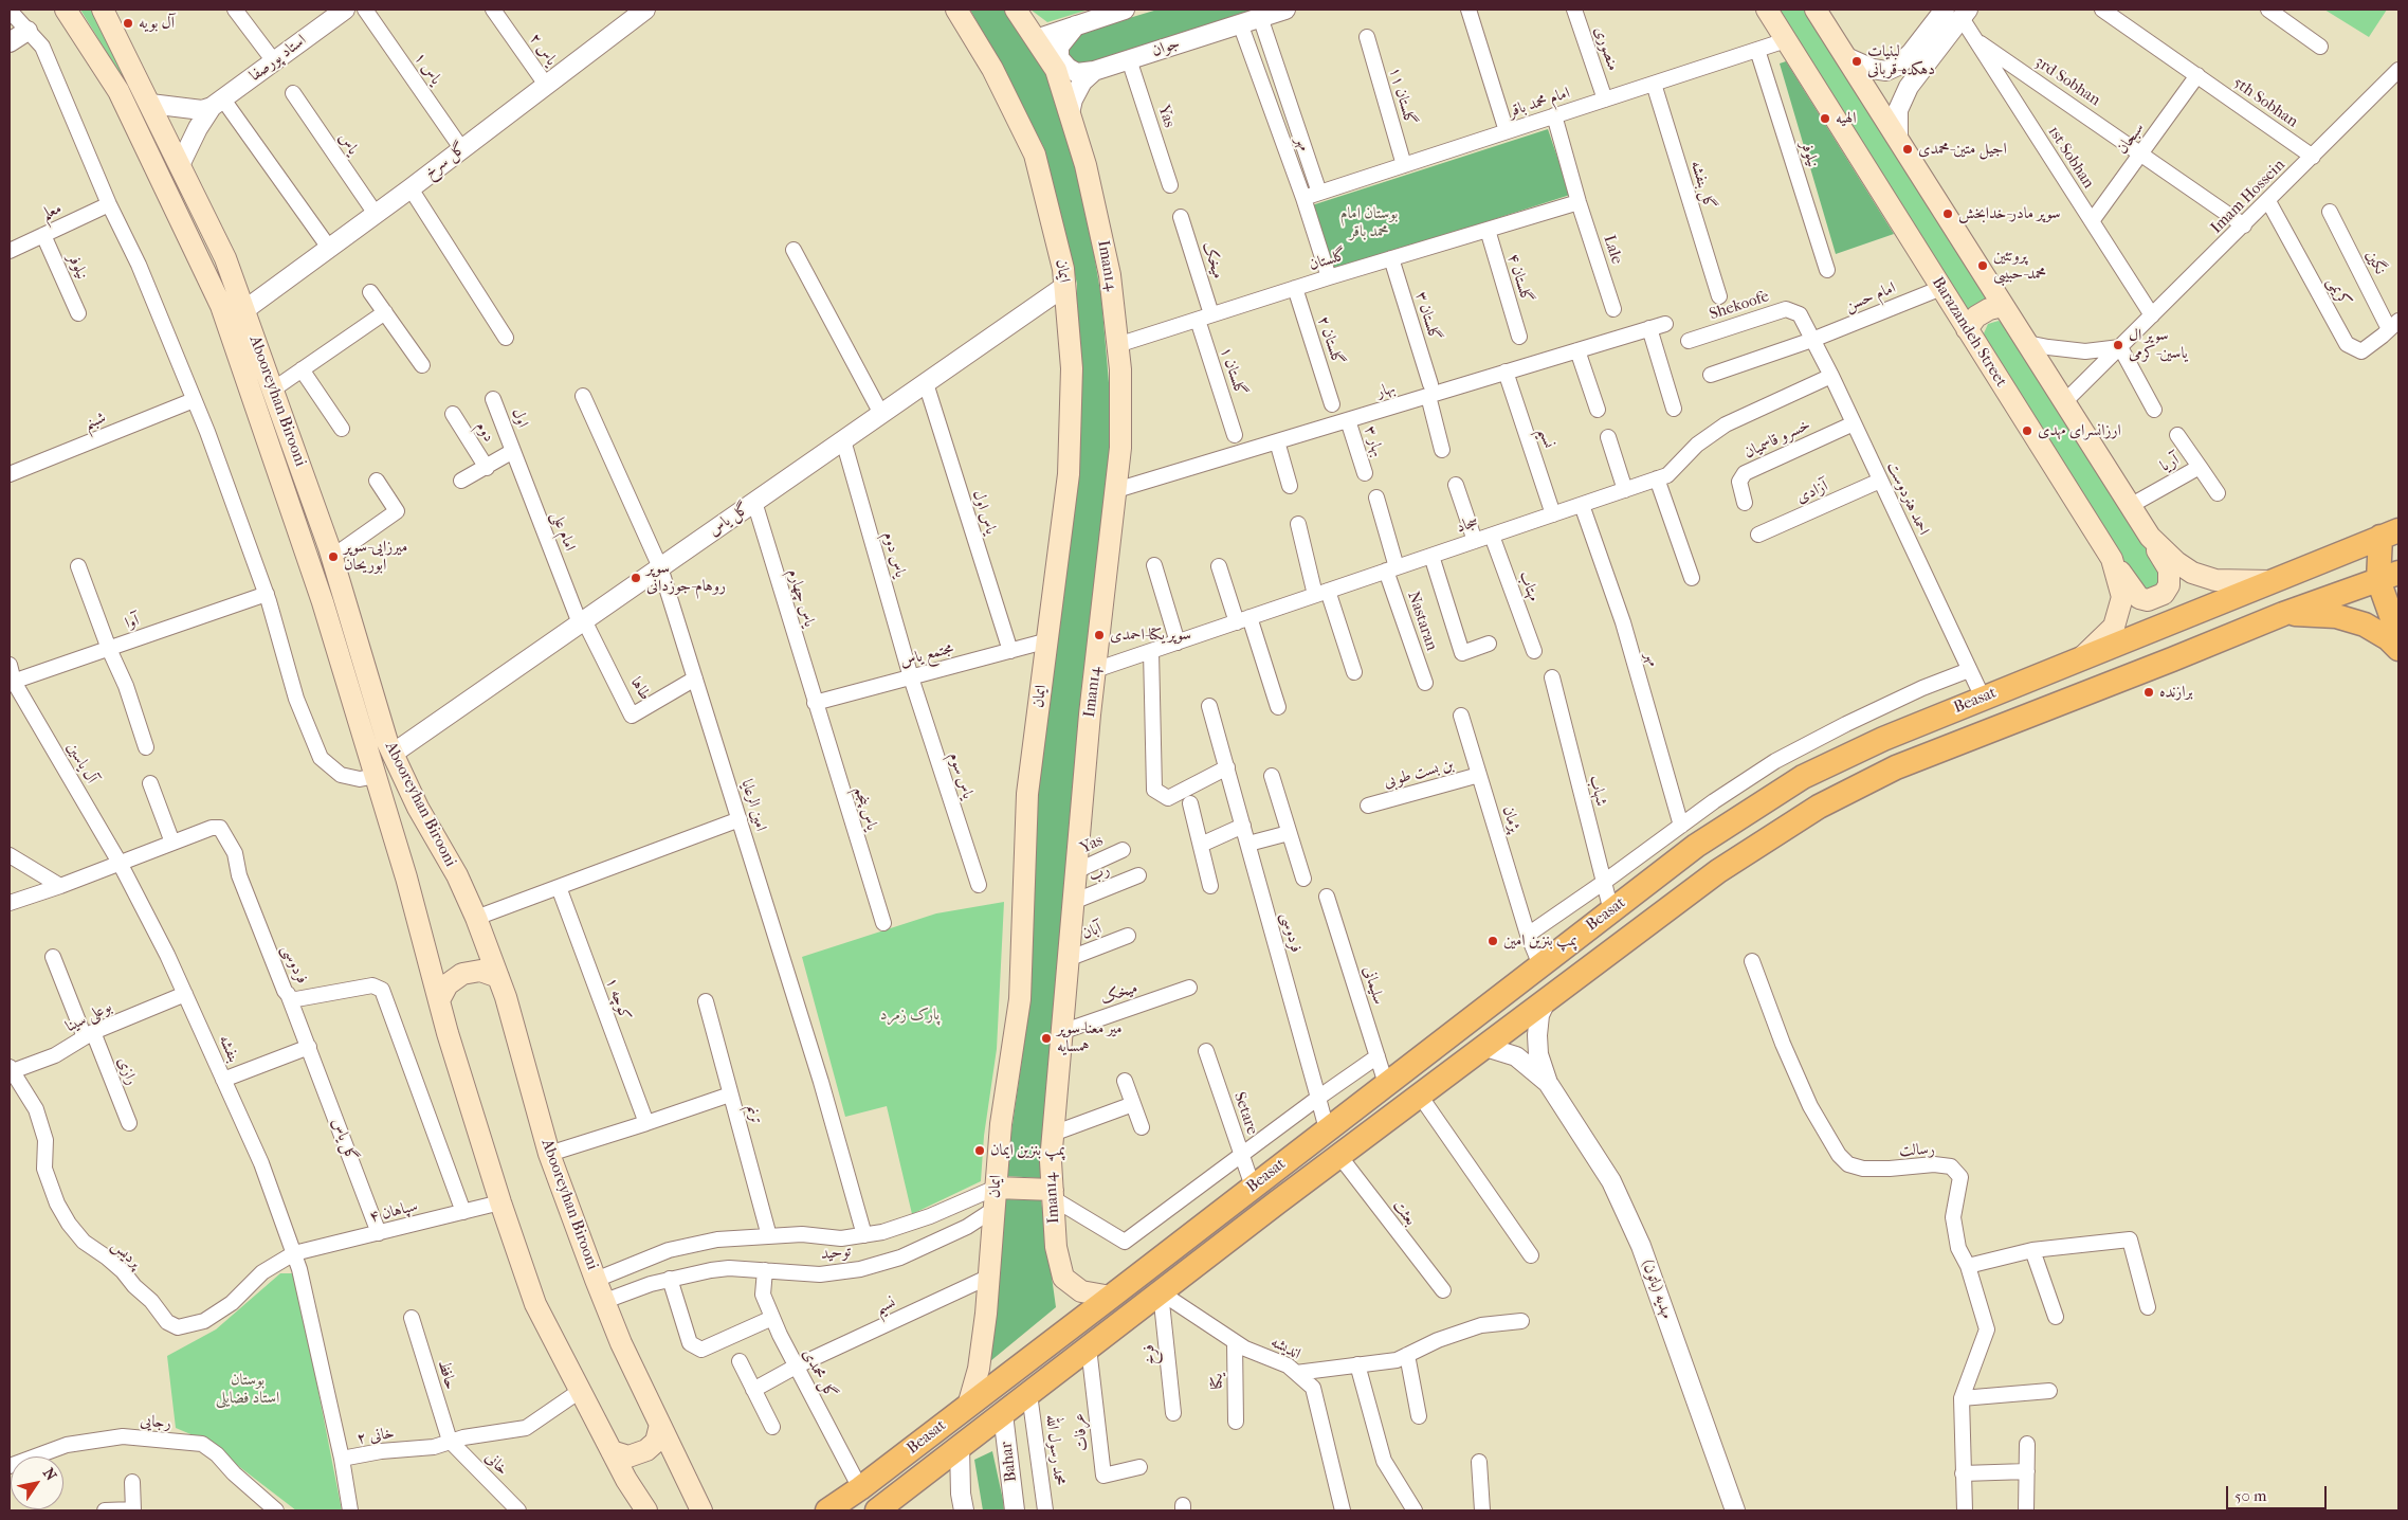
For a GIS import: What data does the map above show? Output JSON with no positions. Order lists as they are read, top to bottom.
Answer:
{
  "streets": {
    "main road": [
      "Iman14",
      "ایمان",
      "Barazandeh Street",
      "Abooreyhan Birooni",
      "Beasat"
    ],
    "street": [
      "جوان",
      "منصوری",
      "یاس ۲",
      "استاد پورصفا",
      "یاس ۱",
      "3rd Sobhan",
      "گلستان ۱۱",
      "امام محمد باقر",
      "5th Sobhan",
      "Yas",
      "سبحان",
      "یاس",
      "مهر",
      "نیلوفر",
      "1st Sobhan",
      "گل سرخ",
      "گل بنفشه",
      "Imam Hossein",
      "معلم",
      "Lale",
      "میخک",
      "گلستان",
      "نگین",
      "گلستان ۴",
      "کریمی",
      "امام حسن",
      "Shekoofe",
      "گلستان ۳",
      "گلستان ۲",
      "گلستان ۱",
      "بهار",
      "اول",
      "شبنم",
      "دوم",
      "نسیم",
      "خسرو قاسمیان",
      "بهار ۳",
      "آریا",
      "آزادی",
      "احمد هنردوست",
      "یاس اول",
      "گل یاس",
      "سجاد",
      "امام علی",
      "یاس دوم",
      "مهتاب",
      "یاس چهارم",
      "Nastaran",
      "آوا",
      "مجتمع یاس",
      "طاها",
      "آل یاسین",
      "بن بست طوبی",
      "یاس سوم",
      "شهاب",
      "امین الرعایا",
      "یاس پنجم",
      "پژمان",
      "رب",
      "آبان",
      "فردوسی",
      "سلیمانی",
      "کوچه ۱",
      "بوعلی سینا",
      "بنفشه",
      "رازی",
      "Setare",
      "ترنم",
      "رسالت",
      "سپاهان ۴",
      "بعثت",
      "توحید",
      "پردیس",
      "مهدیه (باتون)",
      "اندیشه",
      "فرخ",
      "گل محمدی",
      "حافظ",
      "یکتا",
      "رجایی",
      "عرفات",
      "خانی ۲",
      "محمد رسول الله",
      "Bahar",
      "خانی"
    ]
  },
  "crossings": [
    ["جوان", "Yas"],
    ["جوان", "مهر"],
    ["منصوری", "امام محمد باقر"],
    ["یاس ۲", "گل سرخ"],
    ["یاس ۱", "گل سرخ"],
    ["3rd Sobhan", "سبحان"],
    ["3rd Sobhan", "1st Sobhan"],
    ["3rd Sobhan", "Imam Hossein"],
    ["گلستان ۱۱", "امام محمد باقر"],
    ["امام محمد باقر", "مهر"],
    ["امام محمد باقر", "نیلوفر"],
    ["امام محمد باقر", "گل بنفشه"],
    ["امام محمد باقر", "Lale"],
    ["امام محمد باقر", "Barazandeh Street"],
    ["5th Sobhan", "سبحان"],
    ["5th Sobhan", "Imam Hossein"],
    ["Yas", "Iman14"],
    ["سبحان", "1st Sobhan"],
    ["یاس", "گل سرخ"],
    ["مهر", "گلستان"],
    ["مهر", "سجاد"],
    ["نیلوفر", "معلم"],
    ["1st Sobhan", "Imam Hossein"],
    ["گل سرخ", "Abooreyhan Birooni"],
    ["Imam Hossein", "کریمی"],
    ["Lale", "گلستان"],
    ["میخک", "گلستان"],
    ["میخک", "Iman14"],
    ["میخک", "گلستان ۱"],
    ["گلستان", "Iman14"],
    ["گلستان", "گلستان ۴"],
    ["گلستان", "گلستان ۳"],
    ["گلستان", "گلستان ۲"],
    ["گلستان", "گلستان ۱"],
    ["نگین", "کریمی"],
    ["Iman14", "بهار"],
    ["Iman14", "سجاد"],
    ["Iman14", "Beasat"],
    ["Iman14", "رب"],
    ["Iman14", "آبان"],
    ["ایمان", "نسیم"],
    ["ایمان", "گل یاس"],
    ["ایمان", "مجتمع یاس"],
    ["ایمان", "Beasat"],
    ["ایمان", "توحید"],
    ["امام حسن", "Barazandeh Street"],
    ["امام حسن", "احمد هنردوست"],
    ["Shekoofe", "احمد هنردوست"],
    ["گلستان ۳", "بهار"],
    ["Barazandeh Street", "Beasat"],
    ["بهار", "نسیم"],
    ["بهار", "بهار ۳"],
    ["Abooreyhan Birooni", "گل یاس"],
    ["Abooreyhan Birooni", "سپاهان ۴"],
    ["Abooreyhan Birooni", "توحید"],
    ["Abooreyhan Birooni", "خانی ۲"],
    ["اول", "امام علی"],
    ["نسیم", "سجاد"],
    ["نسیم", "گل محمدی"],
    ["خسرو قاسمیان", "احمد هنردوست"],
    ["آزادی", "احمد هنردوست"],
    ["احمد هنردوست", "سجاد"],
    ["احمد هنردوست", "Beasat"],
    ["یاس اول", "گل یاس"],
    ["یاس اول", "مجتمع یاس"],
    ["گل یاس", "امام علی"],
    ["گل یاس", "یاس دوم"],
    ["گل یاس", "یاس چهارم"],
    ["گل یاس", "طاها"],
    ["گل یاس", "امین الرعایا"],
    ["گل یاس", "فردوسی"],
    ["گل یاس", "سپاهان ۴"],
    ["سجاد", "مهتاب"],
    ["سجاد", "Nastaran"],
    ["امام علی", "طاها"],
    ["یاس دوم", "مجتمع یاس"],
    ["یاس دوم", "یاس سوم"],
    ["یاس چهارم", "مجتمع یاس"],
    ["یاس چهارم", "یاس پنجم"],
    ["آوا", "آل یاسین"],
    ["مجتمع یاس", "یاس سوم"],
    ["مجتمع یاس", "یاس پنجم"],
    ["طاها", "امین الرعایا"],
    ["Beasat", "شهاب"],
    ["Beasat", "پژمان"],
    ["Beasat", "فردوسی"],
    ["Beasat", "سلیمانی"],
    ["Beasat", "Setare"],
    ["Beasat", "بعثت"],
    ["Beasat", "مهدیه (باتون)"],
    ["Beasat", "اندیشه"],
    ["Beasat", "فرخ"],
    ["Beasat", "گل محمدی"],
    ["Beasat", "عرفات"],
    ["Beasat", "محمد رسول الله"],
    ["Beasat", "Bahar"],
    ["آل یاسین", "فردوسی"],
    ["آل یاسین", "بنفشه"],
    ["بن بست طوبی", "پژمان"],
    ["فردوسی", "بنفشه"],
    ["فردوسی", "سپاهان ۴"],
    ["بوعلی سینا", "بنفشه"],
    ["بوعلی سینا", "رازی"],
    ["بوعلی سینا", "پردیس"],
    ["بنفشه", "سپاهان ۴"],
    ["بنفشه", "پردیس"],
    ["بنفشه", "خانی ۲"],
    ["سپاهان ۴", "پردیس"],
    ["سپاهان ۴", "خانی ۲"],
    ["توحید", "گل محمدی"],
    ["پردیس", "خانی ۲"],
    ["اندیشه", "فرخ"],
    ["اندیشه", "یکتا"],
    ["حافظ", "خانی ۲"],
    ["حافظ", "خانی"],
    ["خانی ۲", "خانی"]
  ],
  "parks": ["بوستان امام محمد باقر", "پارک زمرد", "بوستان استاد فضایلی"],
  "places": [
    "آل بویه",
    "لبنیات دهکده-قربانی",
    "الهیه",
    "اجیل متین-محمدی",
    "سوپر مادر-خدابخش",
    "پروتئین محمد-حبیبی",
    "سوپر ال یاسین-کرمی",
    "ارزانسرای مهدی",
    "میرزایی-سوپر ابوریحان",
    "سوپر روهام-جوزدانی",
    "سوپر یکتا-احمدی",
    "برازنده",
    "پمپ بنزین امین",
    "میر معنا-سوپر همسایه",
    "پمپ بنزین ایمان"
  ],
  "scale_bar": "50 m",
  "north": "top right"
}
